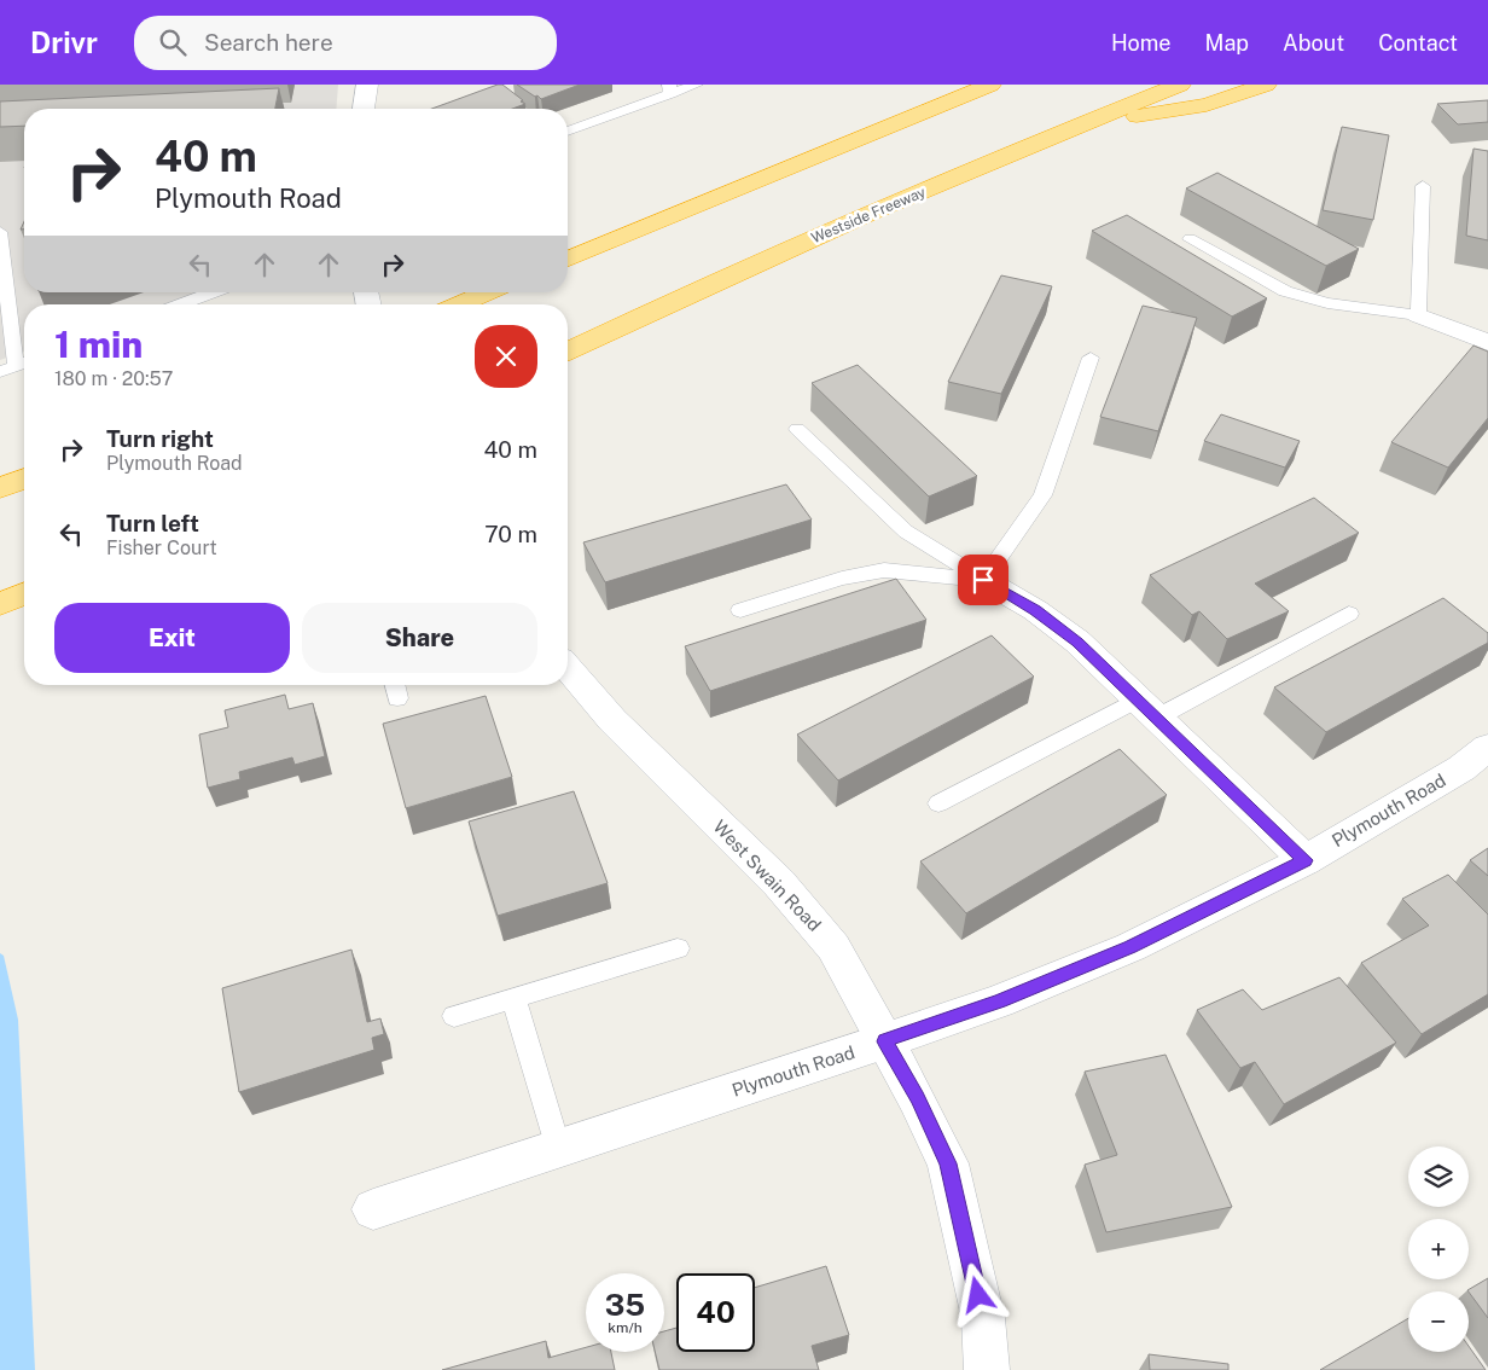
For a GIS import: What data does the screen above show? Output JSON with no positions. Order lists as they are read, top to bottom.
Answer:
{
  "streets": {
    "highway": ["Westside Freeway"],
    "street": ["Plymouth Road", "West Swain Road"]
  },
  "crossings": [
    ["Plymouth Road", "West Swain Road"]
  ],
  "page": {
    "header": "Drivr",
    "search": "Search here",
    "nav": [
      "Home",
      "Map",
      "About",
      "Contact"
    ],
    "turn": ["40 m", "Plymouth Road"],
    "heading": ["1 min", "180 m · 20:57"],
    "list": [
      {
        "name": "Turn right",
        "note": "Plymouth Road",
        "value": "40 m"
      },
      {
        "name": "Turn left",
        "note": "Fisher Court",
        "value": "70 m"
      }
    ],
    "buttons": ["Exit", "Share"],
    "map_buttons": ["+", "−"],
    "speed": "35 km/h",
    "limit": "40"
  }
}
